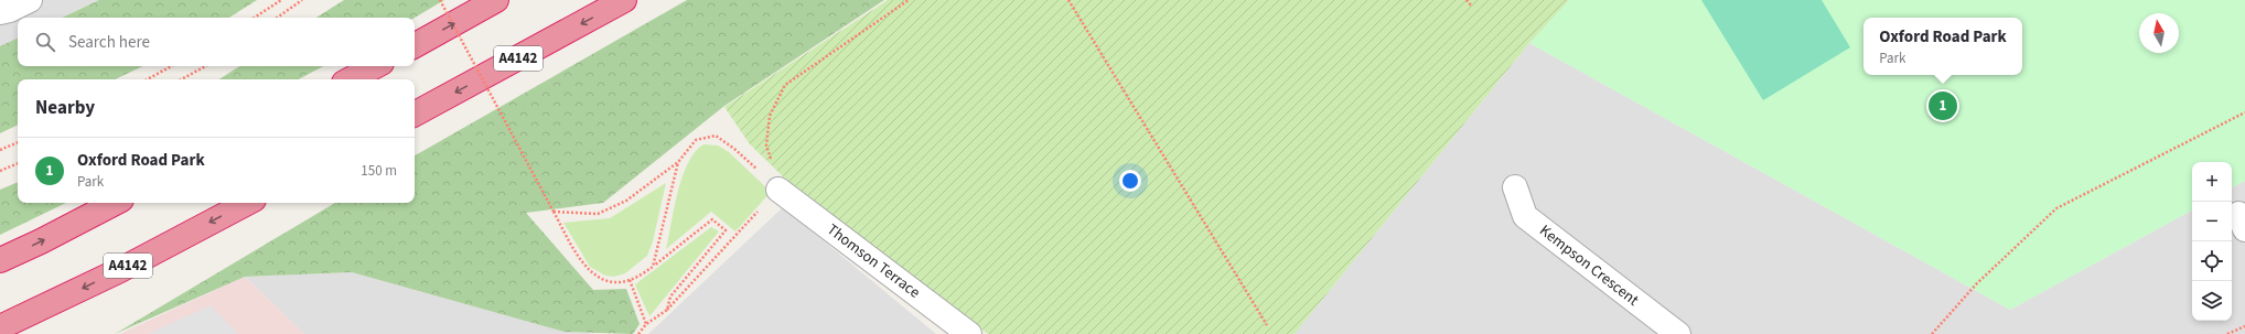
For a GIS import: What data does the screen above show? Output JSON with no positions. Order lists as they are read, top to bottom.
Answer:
{
  "streets": {
    "highway": ["A4142"],
    "street": ["Thomson Terrace", "Kempson Crescent"]
  },
  "north": "top",
  "page": {
    "popup": ["Oxford Road Park", "Park"],
    "search": "Search here",
    "heading": "Nearby",
    "pins": "1",
    "list": [
      {
        "mark": "1",
        "name": "Oxford Road Park",
        "note": "Park",
        "value": "150 m"
      }
    ],
    "map_buttons": ["+", "−"]
  }
}
